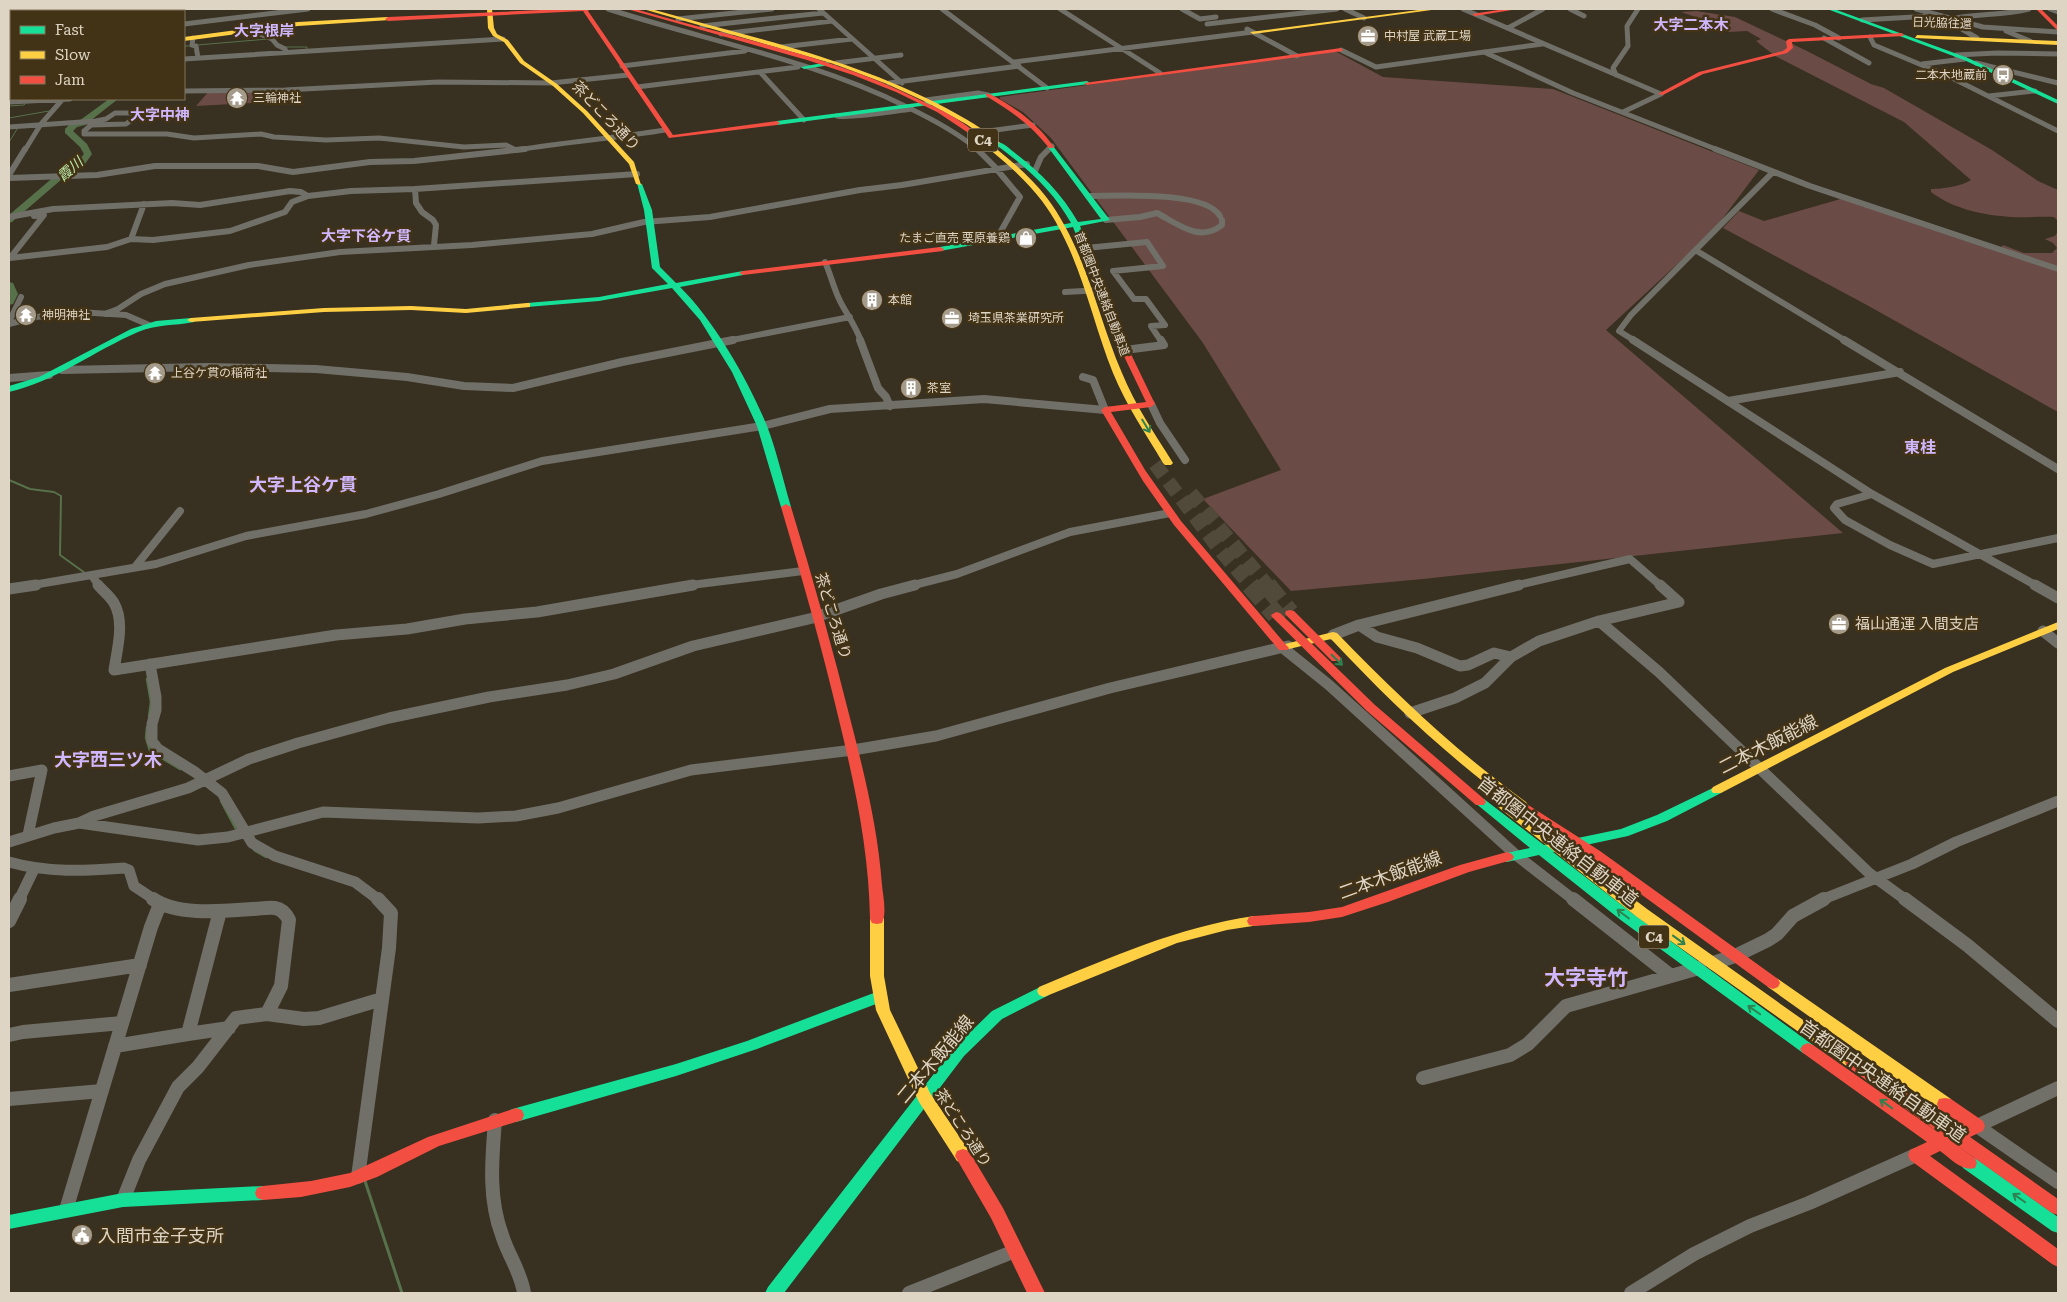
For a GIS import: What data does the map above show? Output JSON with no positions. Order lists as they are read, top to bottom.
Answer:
{
  "streets": {
    "main road": [
      "日光脇往還",
      "茶どころ通り",
      "C4",
      "首都圏中央連絡自動車道",
      "二本木飯能線"
    ]
  },
  "crossings": [
    ["茶どころ通り", "二本木飯能線"]
  ],
  "districts": [
    "大字二本木",
    "大字根岸",
    "大字中神",
    "大字下谷ケ貫",
    "東桂",
    "大字上谷ケ貫",
    "大字西三ツ木",
    "大字寺竹"
  ],
  "water": ["霞川"],
  "places": {
    "office": ["中村屋 武蔵工場", "埼玉県茶業研究所", "福山通運 入間支店"],
    "bus stop": ["二本木地蔵前"],
    "temple": ["三輪神社", "神明神社", "上谷ケ貫の稲荷社"],
    "shop": ["たまご直売 栗原養鶏"],
    "building": ["本館", "茶室"],
    "public building": ["入間市金子支所"]
  },
  "legend": ["Fast", "Slow", "Jam"]
}
